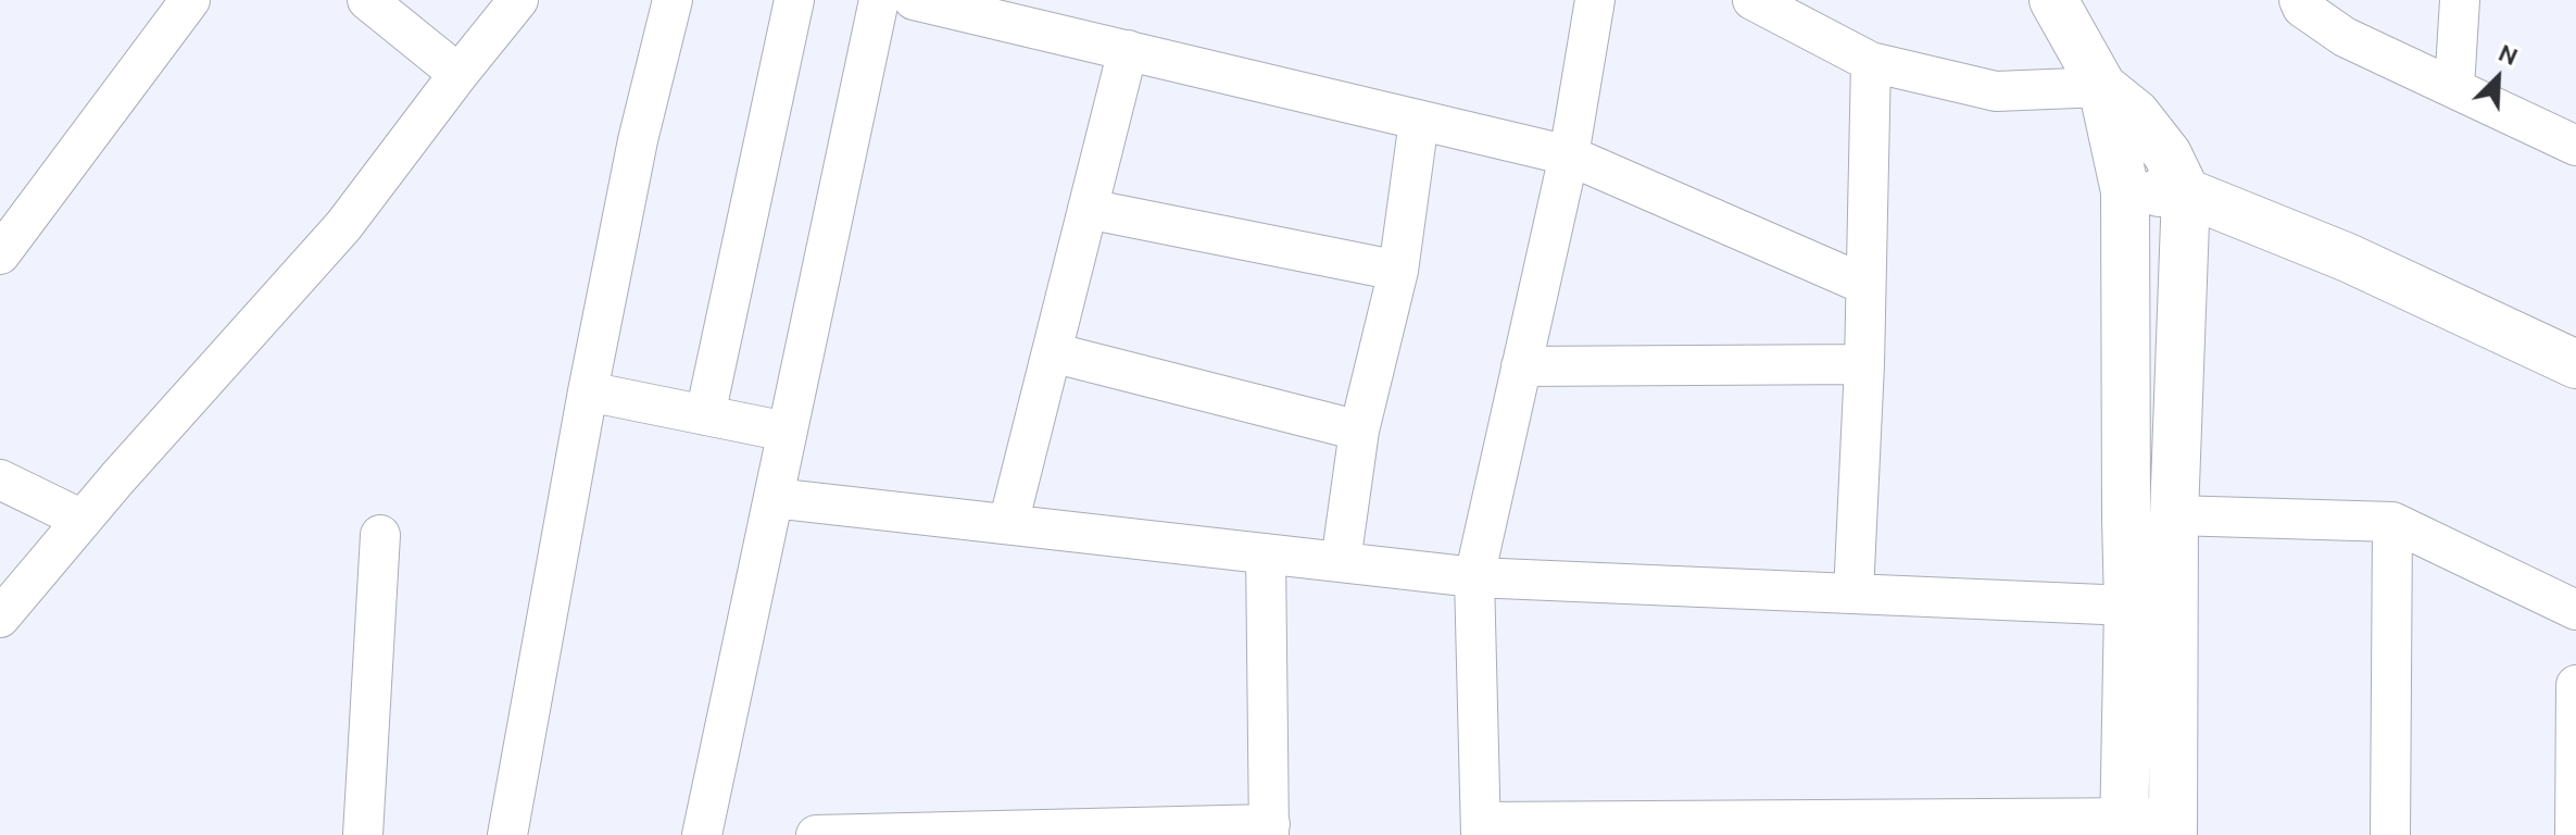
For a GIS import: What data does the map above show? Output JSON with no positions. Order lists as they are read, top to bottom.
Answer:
{
  "north": "top right"
}
